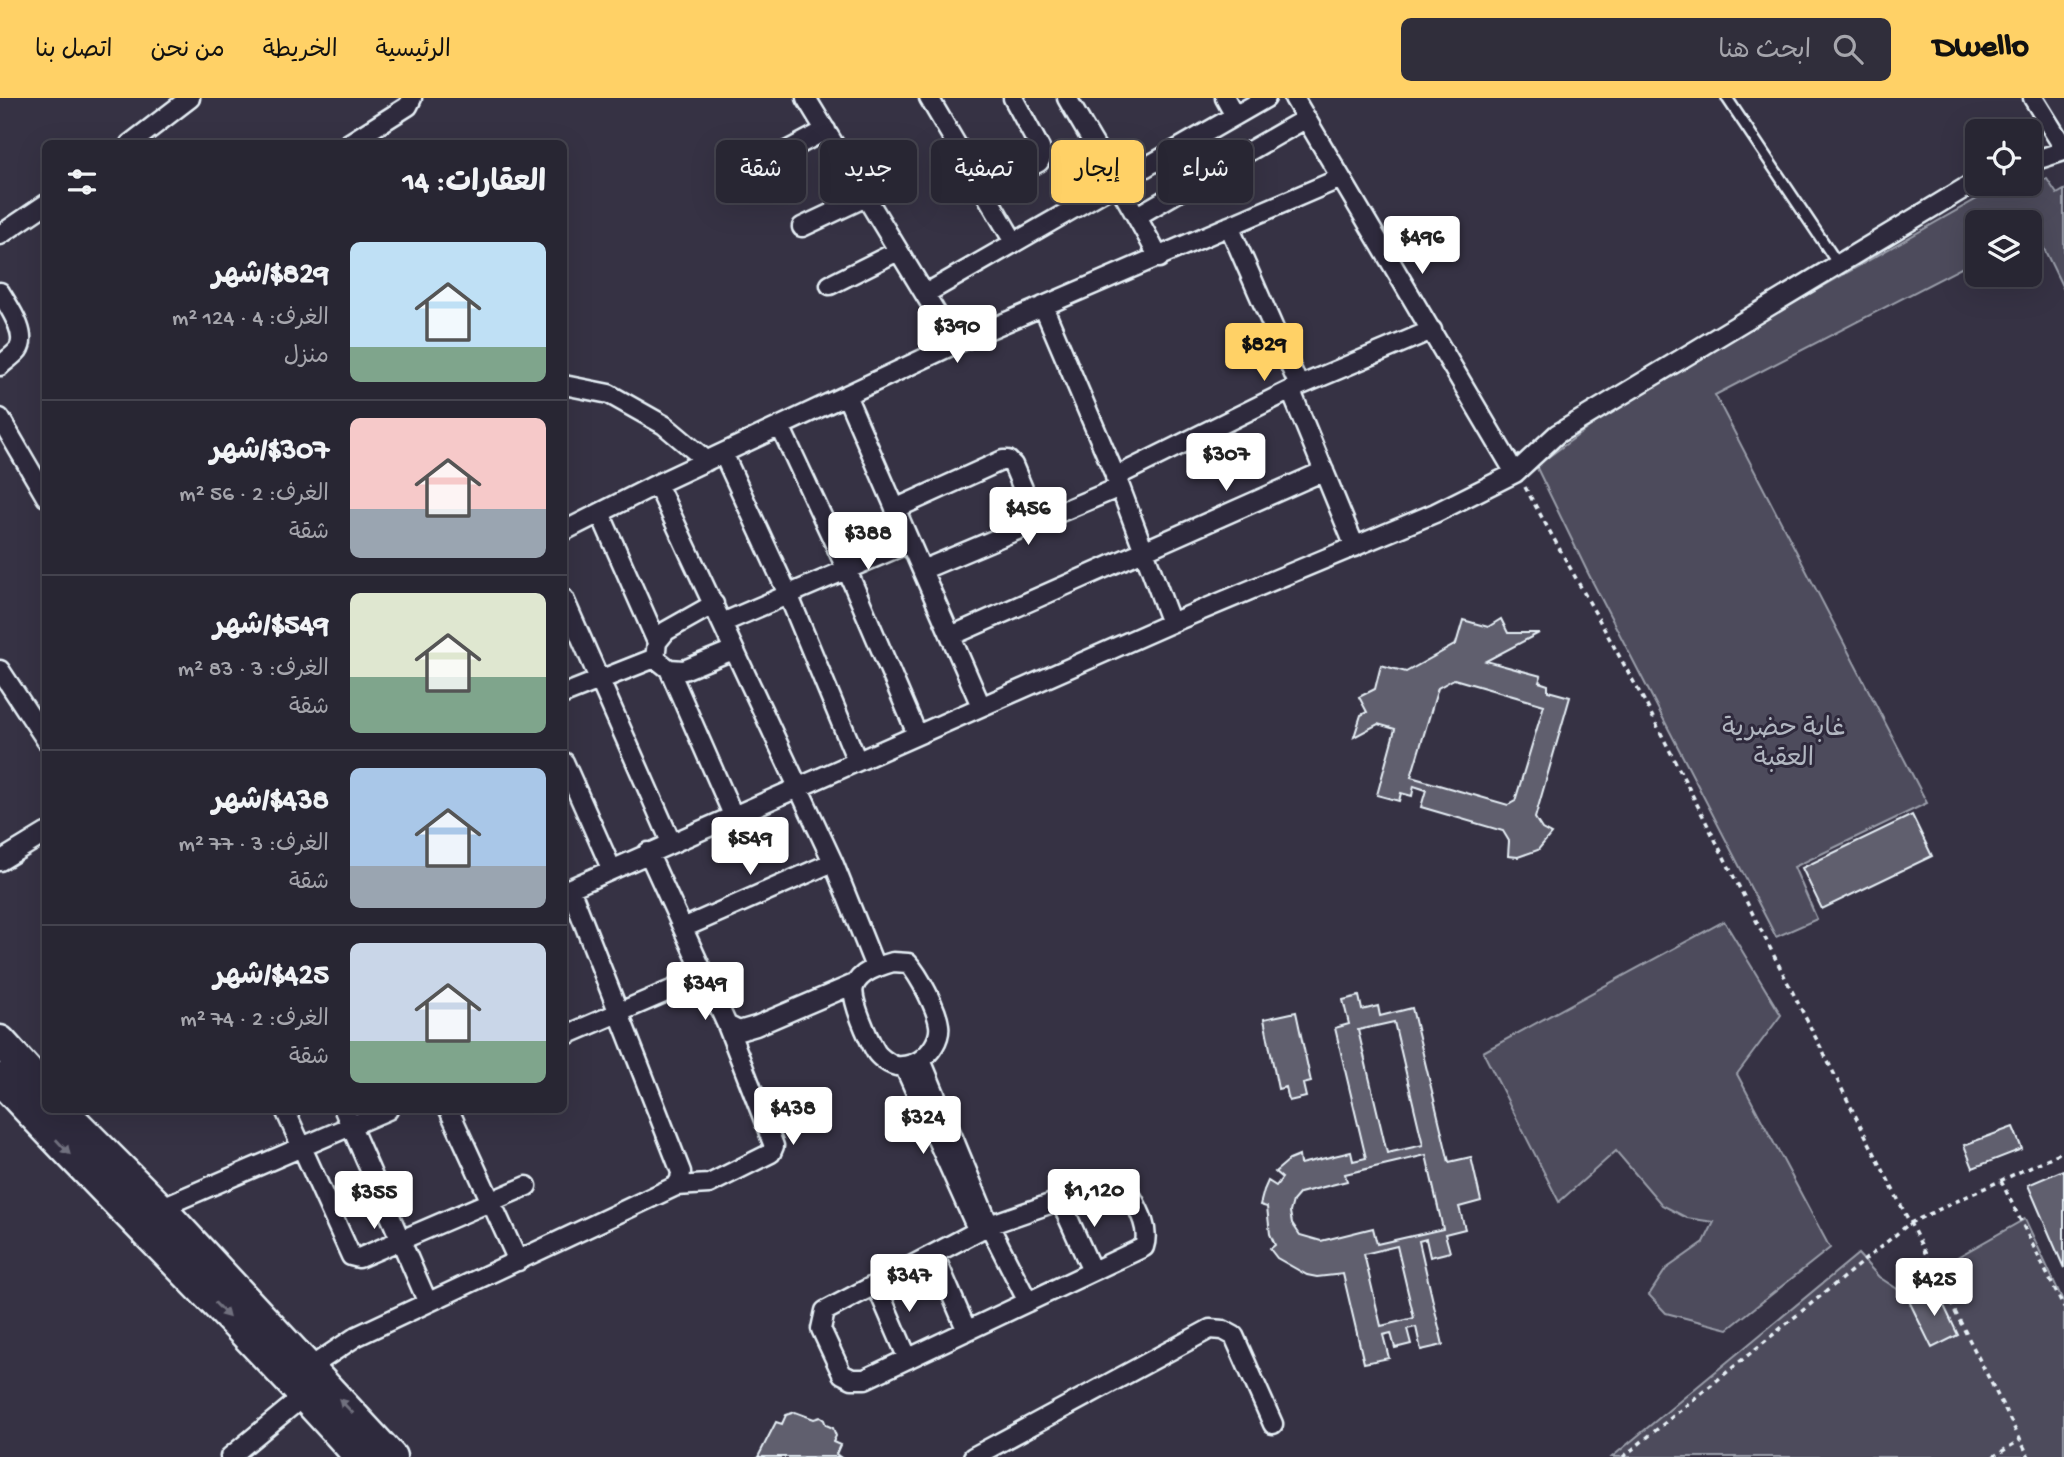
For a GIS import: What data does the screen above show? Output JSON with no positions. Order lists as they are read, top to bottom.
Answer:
{
  "parks": ["غابة حضرية العقبة"],
  "page": {
    "header": "Dwello",
    "search": "ابحث هنا",
    "nav": [
      "الرئيسية",
      "الخريطة",
      "من نحن",
      "اتصل بنا"
    ],
    "chip": [
      "شراء",
      "إيجار",
      "تصفية",
      "جديد",
      "شقة"
    ],
    "heading": "العقارات: 14",
    "price": [
      "$496",
      "$390",
      "$829",
      "$307",
      "$456",
      "$388",
      "$549",
      "$349",
      "$438",
      "$324",
      "$1,120",
      "$355",
      "$347",
      "$425"
    ],
    "list": [
      {
        "name": "$829/شهر",
        "note": "الغرف: 4 · 124 m² · منزل"
      },
      {
        "name": "$307/شهر",
        "note": "الغرف: 2 · 56 m² · شقة"
      },
      {
        "name": "$549/شهر",
        "note": "الغرف: 3 · 83 m² · شقة"
      },
      {
        "name": "$438/شهر",
        "note": "الغرف: 3 · 77 m² · شقة"
      },
      {
        "name": "$425/شهر",
        "note": "الغرف: 2 · 74 m² · شقة"
      }
    ]
  }
}
